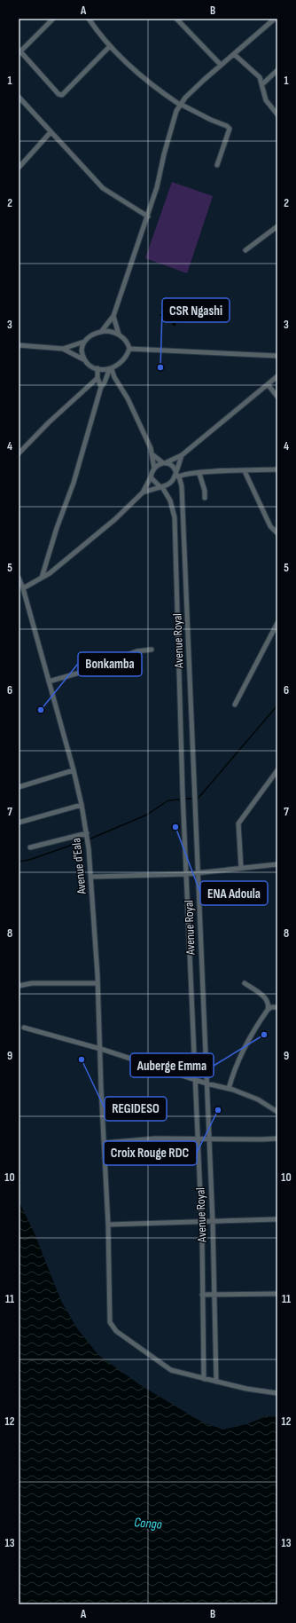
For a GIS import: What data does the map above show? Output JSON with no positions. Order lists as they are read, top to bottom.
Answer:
{
  "streets": {
    "street": ["Avenue Royal", "Avenue d'Eala"]
  },
  "crossings": [
    ["Avenue Royal", "Avenue d'Eala"]
  ],
  "water": ["Congo"],
  "places": [
    "CSR Ngashi",
    "Bonkamba",
    "ENA Adoula",
    "Auberge Emma",
    "REGIDESO",
    "Croix Rouge RDC"
  ],
  "grid": {
    "columns": ["A", "B"],
    "rows": [
      "1",
      "2",
      "3",
      "4",
      "5",
      "6",
      "7",
      "8",
      "9",
      "10",
      "11",
      "12",
      "13"
    ]
  }
}
